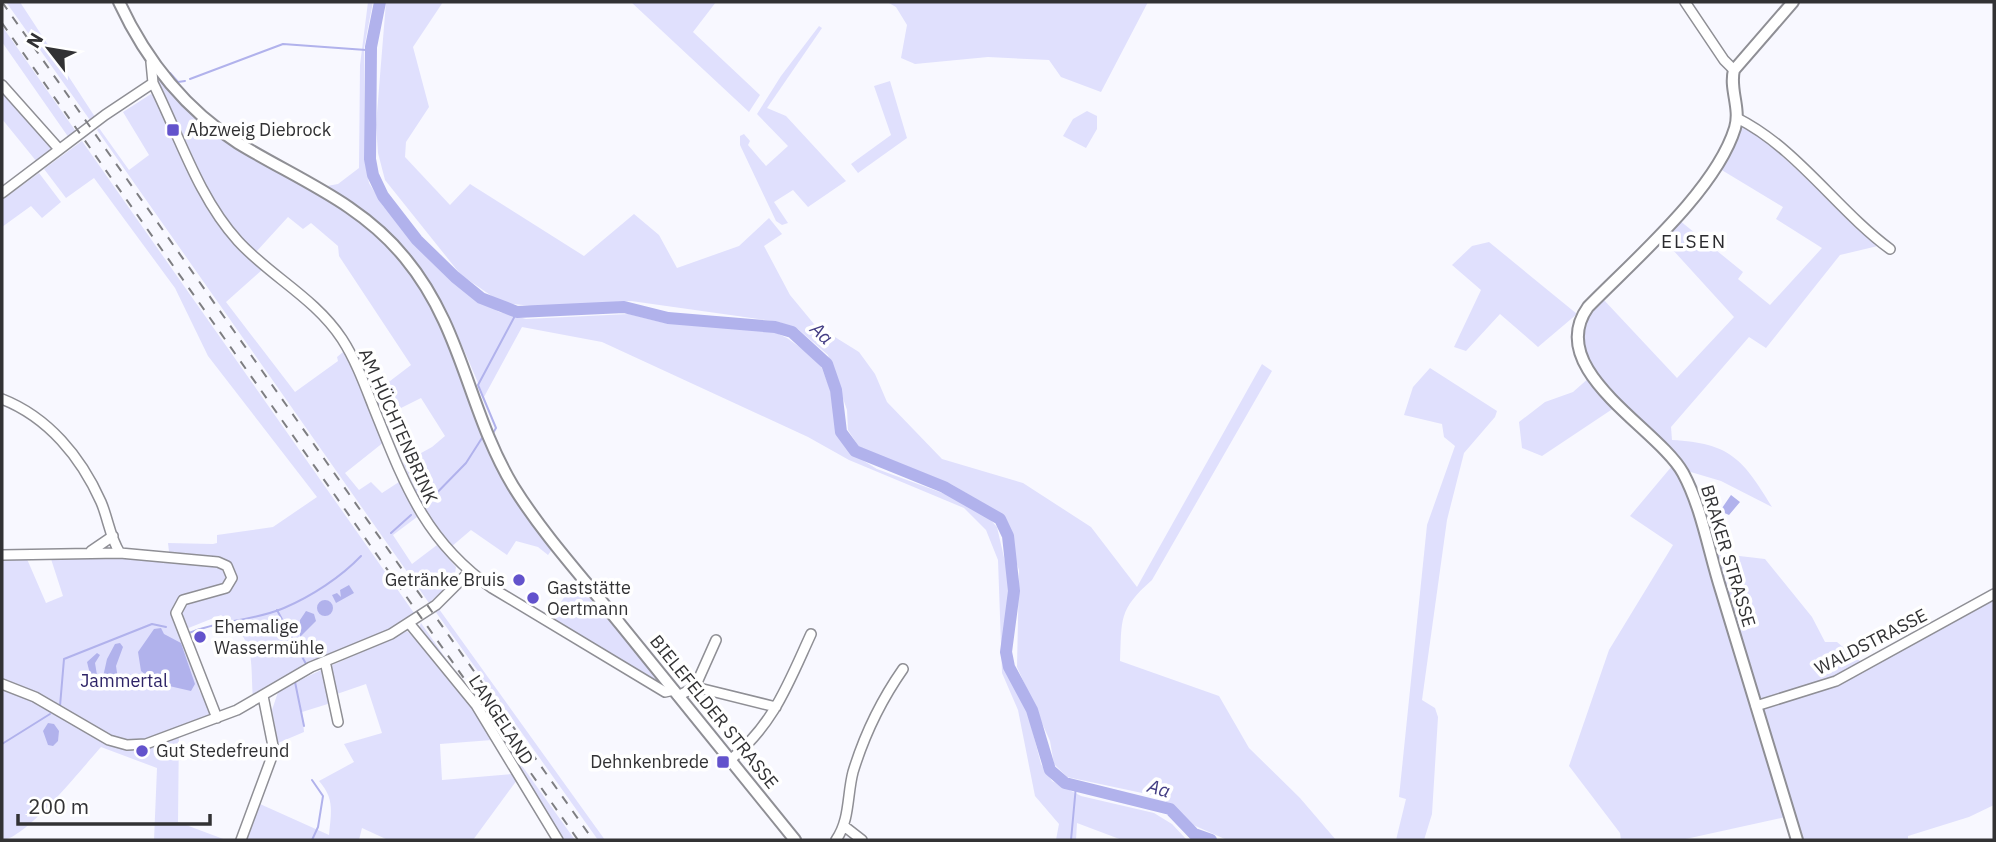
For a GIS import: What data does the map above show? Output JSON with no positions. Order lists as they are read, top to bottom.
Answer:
{
  "streets": {
    "main road": ["BRAKER STRASSE", "BIELEFELDER STRASSE"],
    "street": ["AM HÜCHTENBRINK", "WALDSTRASSE", "LANGELAND"]
  },
  "crossings": [
    ["AM HÜCHTENBRINK", "BIELEFELDER STRASSE"],
    ["BRAKER STRASSE", "WALDSTRASSE"]
  ],
  "districts": ["ELSEN"],
  "water": ["Aa"],
  "parks": ["Jammertal"],
  "places": {
    "transit": ["Abzweig Diebrock", "Dehnkenbrede"],
    "other": [
      "Getränke Bruis",
      "Gaststätte Oertmann",
      "Ehemalige Wassermühle",
      "Gut Stedefreund"
    ]
  },
  "scale_bar": "200 m",
  "north": "top left"
}
